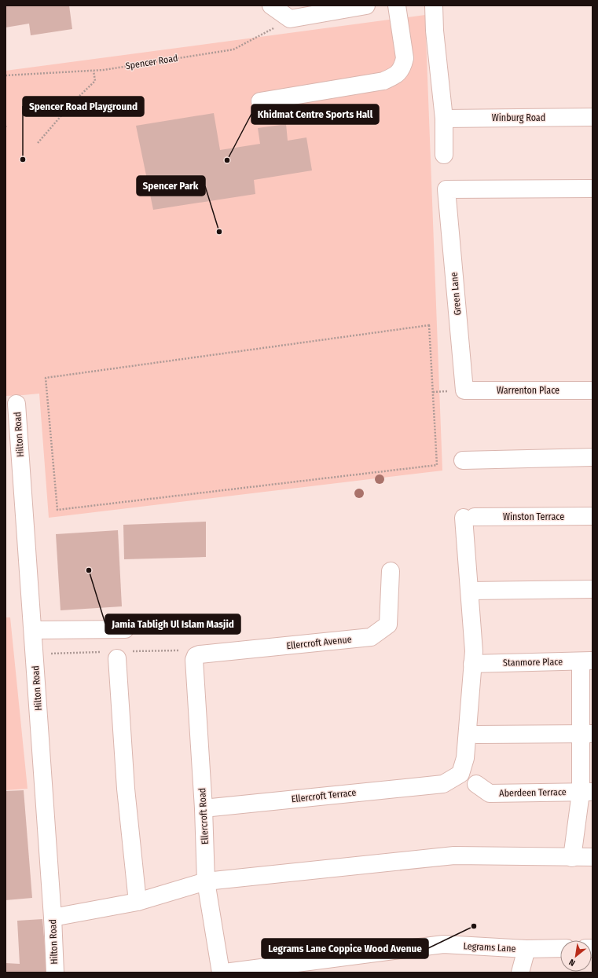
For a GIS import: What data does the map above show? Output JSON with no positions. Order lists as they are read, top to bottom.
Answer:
{
  "streets": {
    "street": [
      "Winburg Road",
      "Green Lane",
      "Warrenton Place",
      "Hilton Road",
      "Winston Terrace",
      "Ellercroft Avenue",
      "Stanmore Place",
      "Aberdeen Terrace",
      "Ellercroft Terrace",
      "Ellercroft Road",
      "Legrams Lane"
    ],
    "path": ["Spencer Road"]
  },
  "crossings": [
    ["Green Lane", "Warrenton Place"],
    ["Ellercroft Avenue", "Ellercroft Road"],
    ["Stanmore Place", "Ellercroft Terrace"],
    ["Ellercroft Terrace", "Ellercroft Road"]
  ],
  "places": [
    "Spencer Road Playground",
    "Khidmat Centre Sports Hall",
    "Spencer Park",
    "Jamia Tabligh Ul Islam Masjid",
    "Legrams Lane Coppice Wood Avenue"
  ],
  "north": "bottom left"
}
